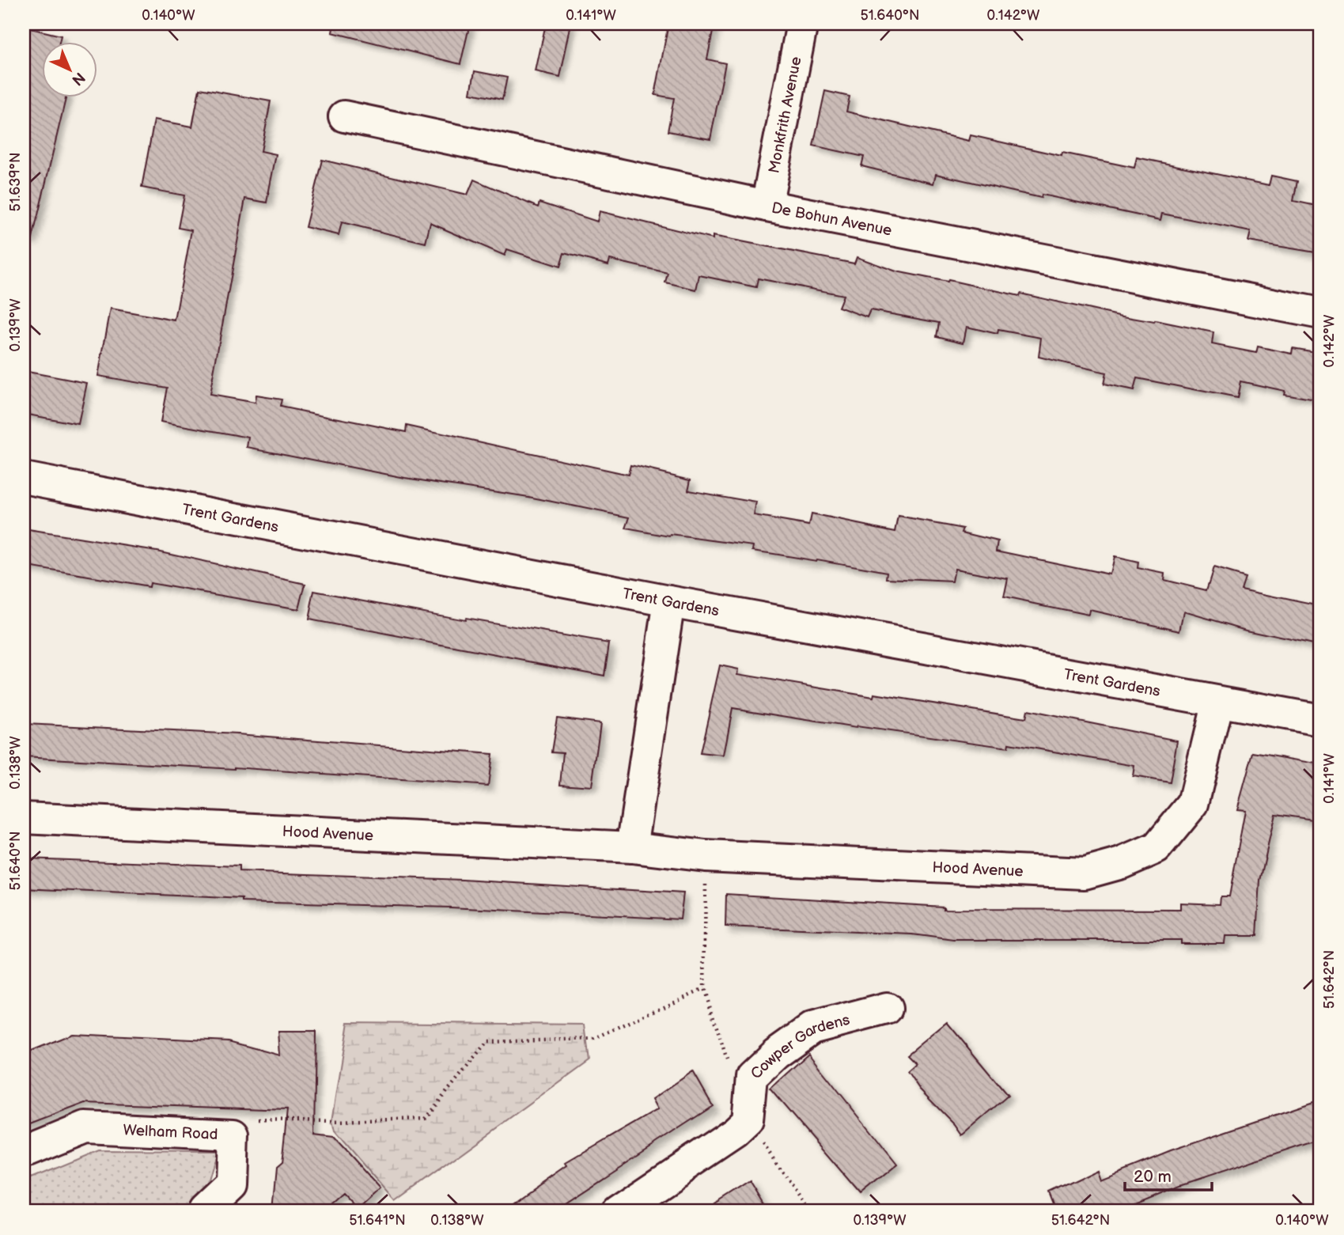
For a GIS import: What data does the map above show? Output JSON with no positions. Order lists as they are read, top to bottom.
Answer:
{
  "streets": {
    "street": [
      "Monkfrith Avenue",
      "De Bohun Avenue",
      "Trent Gardens",
      "Hood Avenue",
      "Cowper Gardens",
      "Welham Road"
    ]
  },
  "crossings": [
    ["Monkfrith Avenue", "De Bohun Avenue"],
    ["Trent Gardens", "Hood Avenue"]
  ],
  "scale_bar": "20 m",
  "north": "bottom right",
  "coordinates": [
    "0.140°W",
    "0.141°W",
    "51.640°N",
    "0.142°W",
    "51.639°N",
    "0.139°W",
    "0.138°W",
    "51.642°N",
    "51.641°N"
  ]
}
